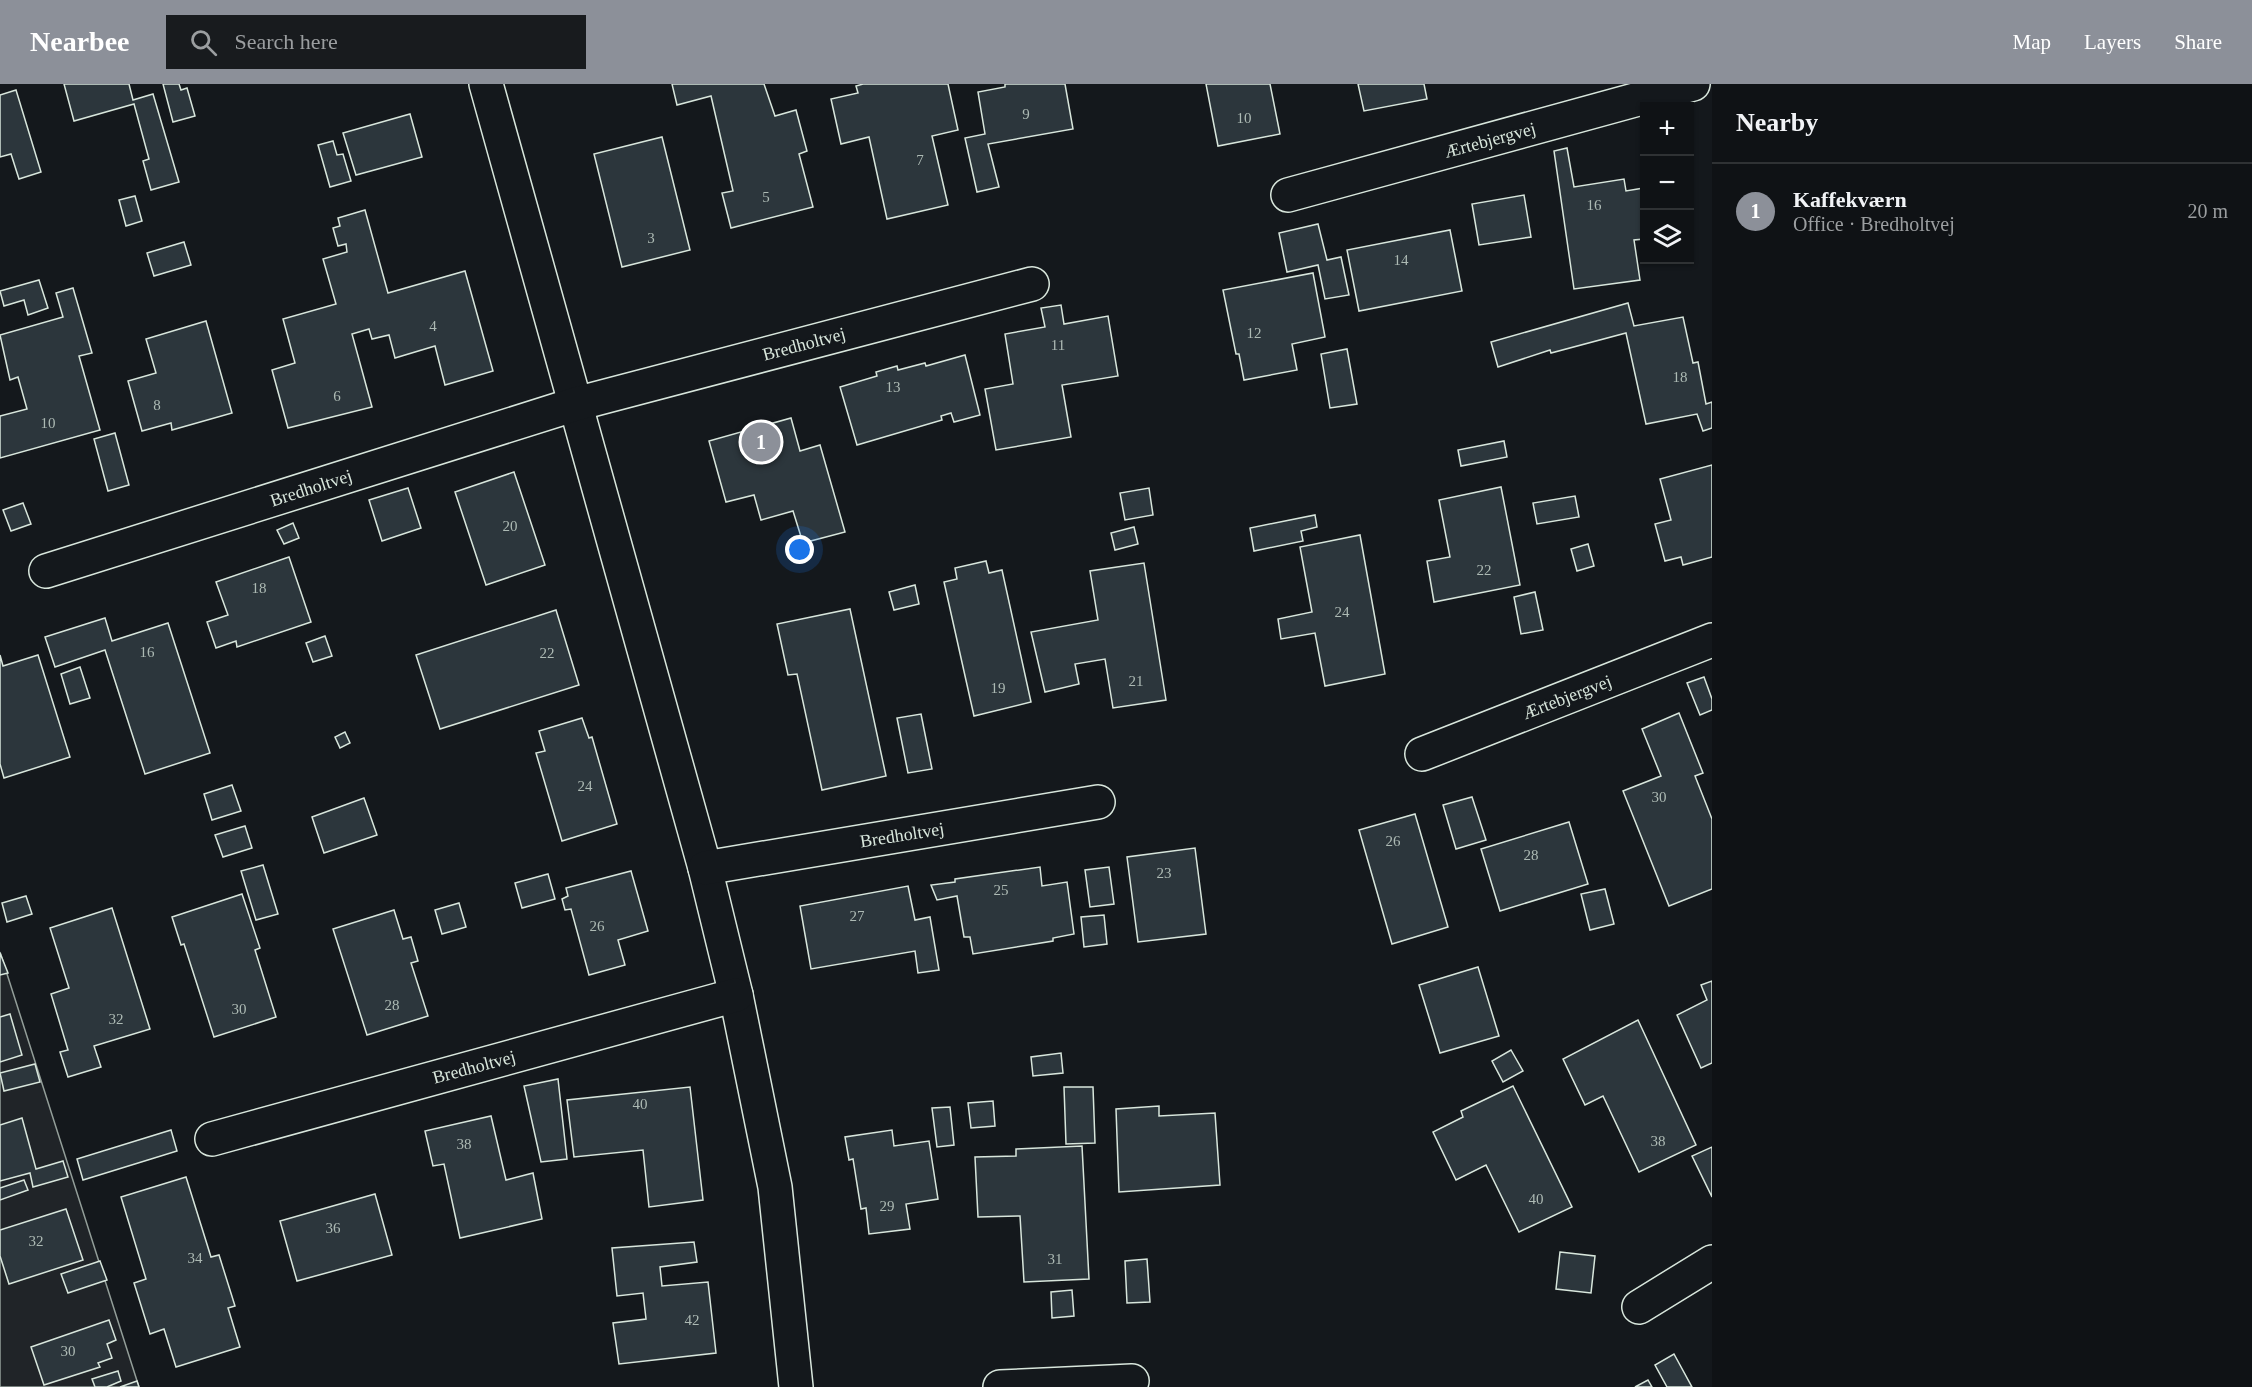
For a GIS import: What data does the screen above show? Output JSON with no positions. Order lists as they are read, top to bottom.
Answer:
{
  "streets": {
    "street": ["Ærtebjergvej", "Bredholtvej"]
  },
  "house_numbers": [
    "9",
    "10",
    "7",
    "5",
    "16",
    "3",
    "14",
    "4",
    "12",
    "11",
    "18",
    "13",
    "6",
    "8",
    "10",
    "20",
    "22",
    "18",
    "24",
    "16",
    "22",
    "21",
    "19",
    "24",
    "30",
    "26",
    "28",
    "23",
    "25",
    "27",
    "26",
    "28",
    "30",
    "32",
    "40",
    "38",
    "38",
    "40",
    "29",
    "36",
    "32",
    "34",
    "31",
    "42",
    "30"
  ],
  "page": {
    "header": "Nearbee",
    "search": "Search here",
    "nav": ["Map", "Layers", "Share"],
    "heading": "Nearby",
    "map_buttons": ["+", "−"],
    "list": [
      {
        "mark": "1",
        "name": "Kaffekværn",
        "note": "Office · Bredholtvej",
        "value": "20 m"
      }
    ],
    "pins": "1"
  }
}
